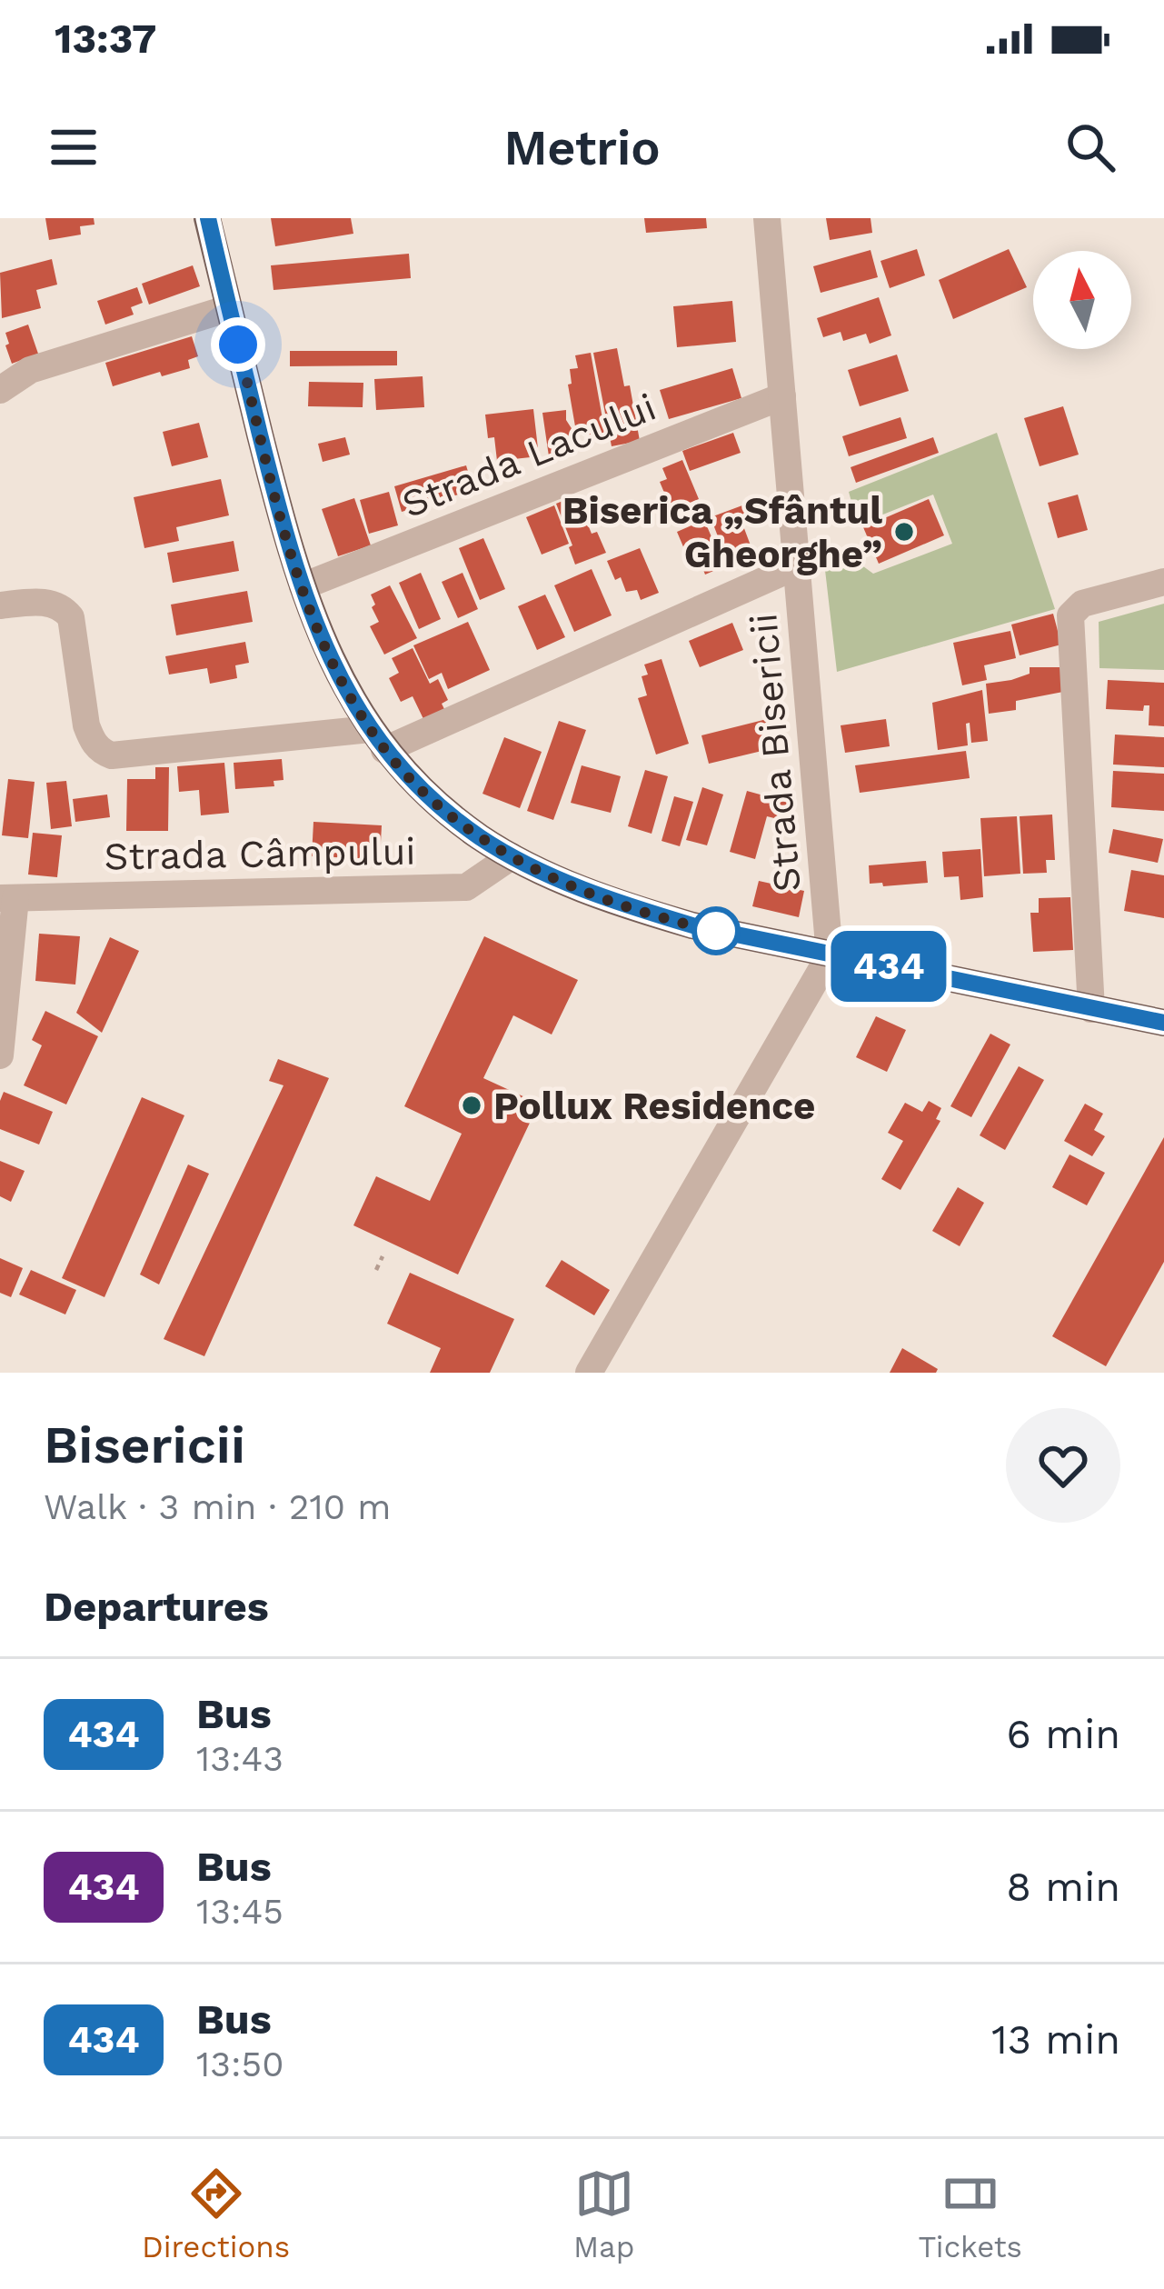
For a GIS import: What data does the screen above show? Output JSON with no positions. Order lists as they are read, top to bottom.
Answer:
{
  "streets": {
    "street": ["Strada Lacului", "Strada Bisericii", "Strada Câmpului"]
  },
  "crossings": [
    ["Strada Lacului", "Strada Bisericii"]
  ],
  "places": ["Biserica „Sfântul Gheorghe”", "Pollux Residence"],
  "lines": ["bus line 434"],
  "north": "top",
  "page": {
    "status": "13:37",
    "header": "Metrio",
    "on_map": "434",
    "heading": [
      ["Bisericii", "Walk · 3 min · 210 m"],
      "Departures"
    ],
    "list": [
      {
        "mark": "434",
        "name": "Bus",
        "note": "13:43",
        "value": "6 min"
      },
      {
        "mark": "434",
        "name": "Bus",
        "note": "13:45",
        "value": "8 min"
      },
      {
        "mark": "434",
        "name": "Bus",
        "note": "13:50",
        "value": "13 min"
      }
    ],
    "tabs": ["Directions", "Map", "Tickets"]
  }
}
